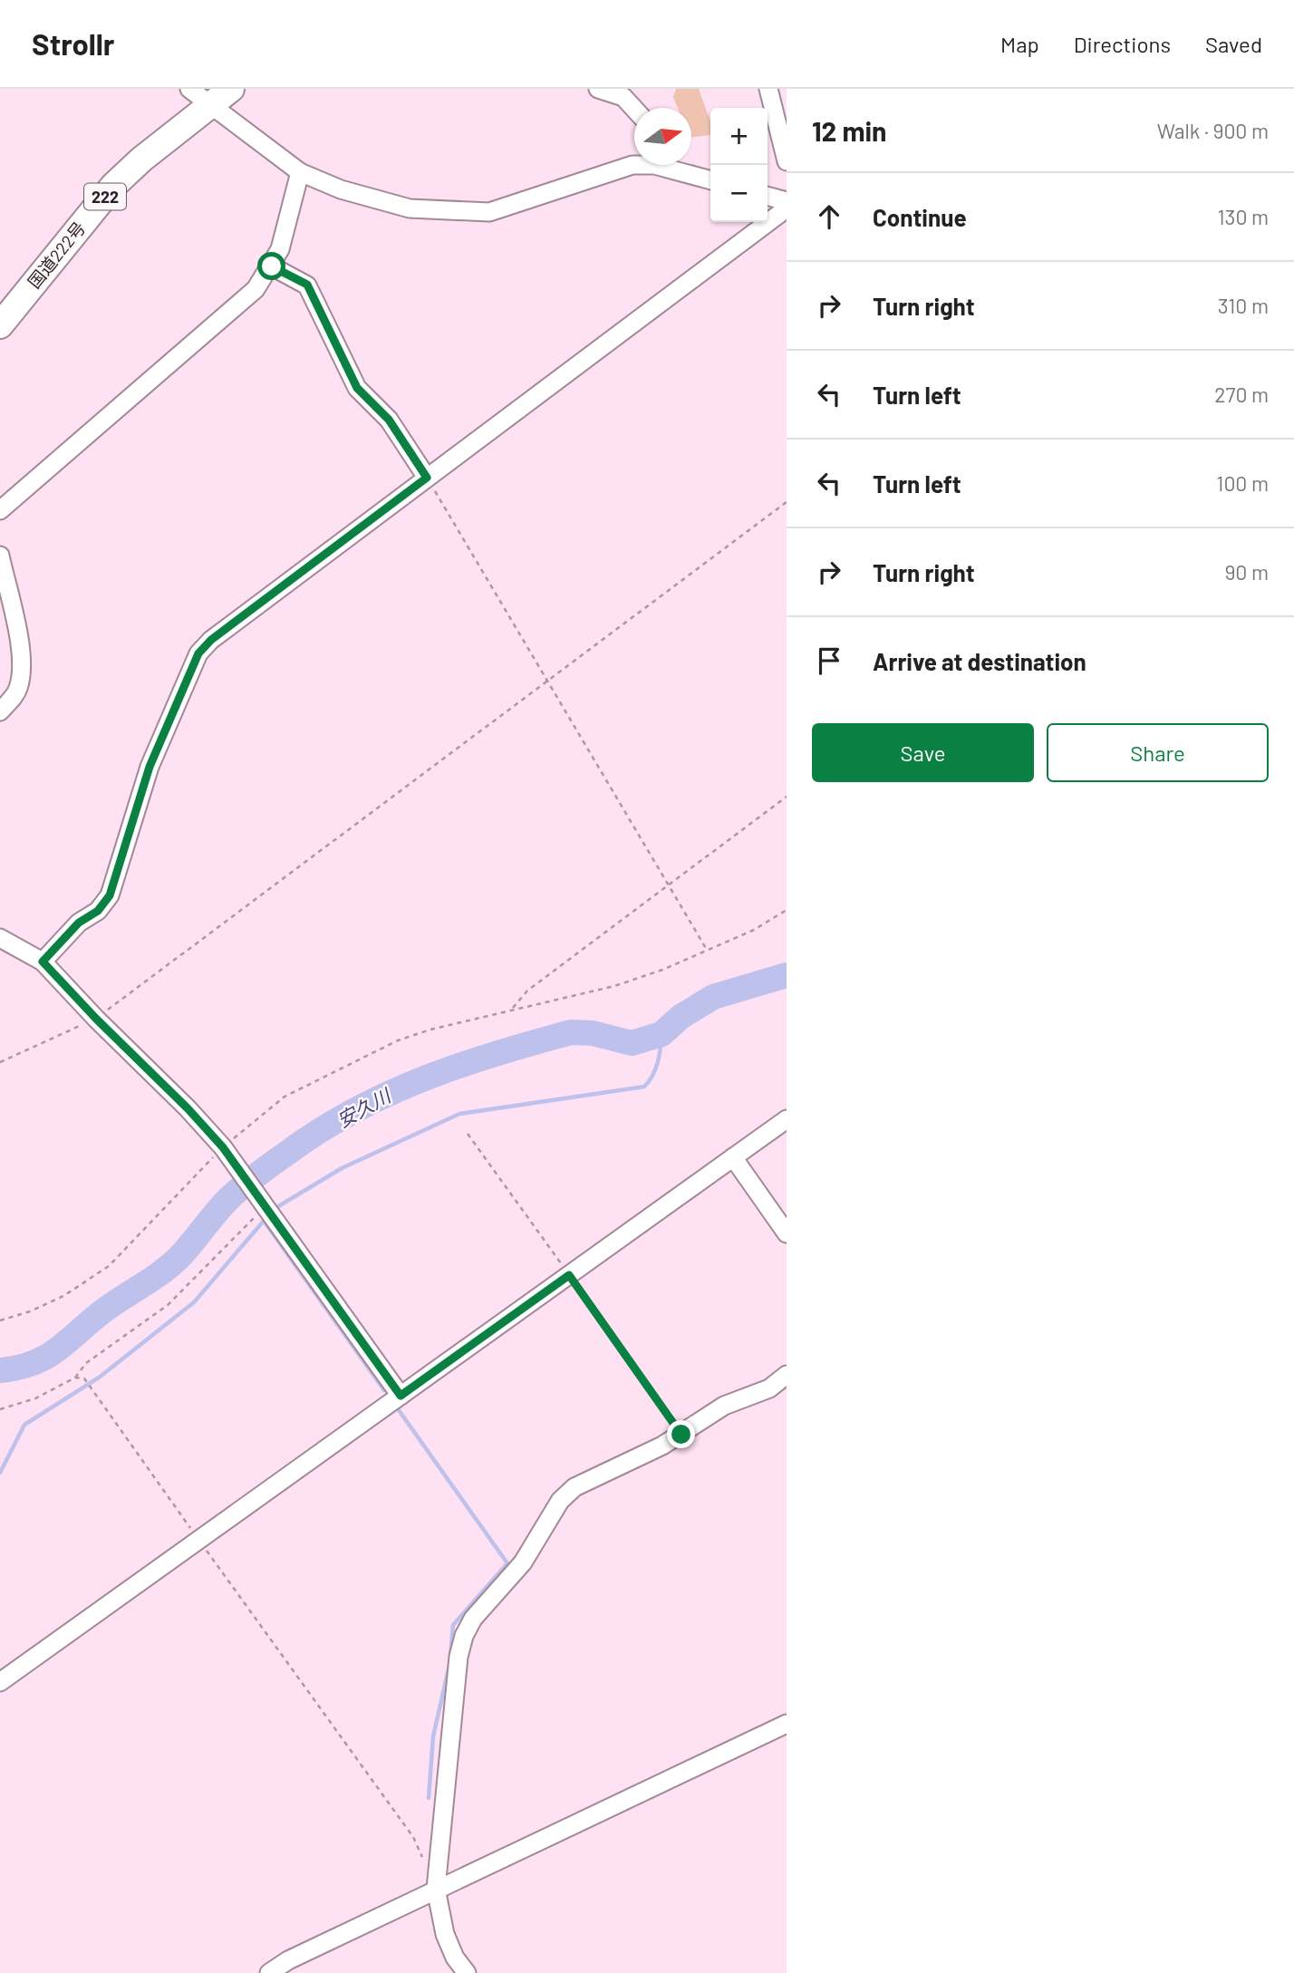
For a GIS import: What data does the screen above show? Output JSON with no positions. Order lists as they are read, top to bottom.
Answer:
{
  "streets": {
    "highway": ["222", "国道222号"]
  },
  "water": ["安久川"],
  "north": "right",
  "page": {
    "header": "Strollr",
    "nav": ["Map", "Directions", "Saved"],
    "heading": ["12 min", "Walk · 900 m"],
    "map_buttons": ["+", "−"],
    "list": [
      ["Continue", "130 m"],
      ["Turn right", "310 m"],
      ["Turn left", "270 m"],
      ["Turn left", "100 m"],
      ["Turn right", "90 m"],
      "Arrive at destination"
    ],
    "buttons": ["Save", "Share"]
  }
}
